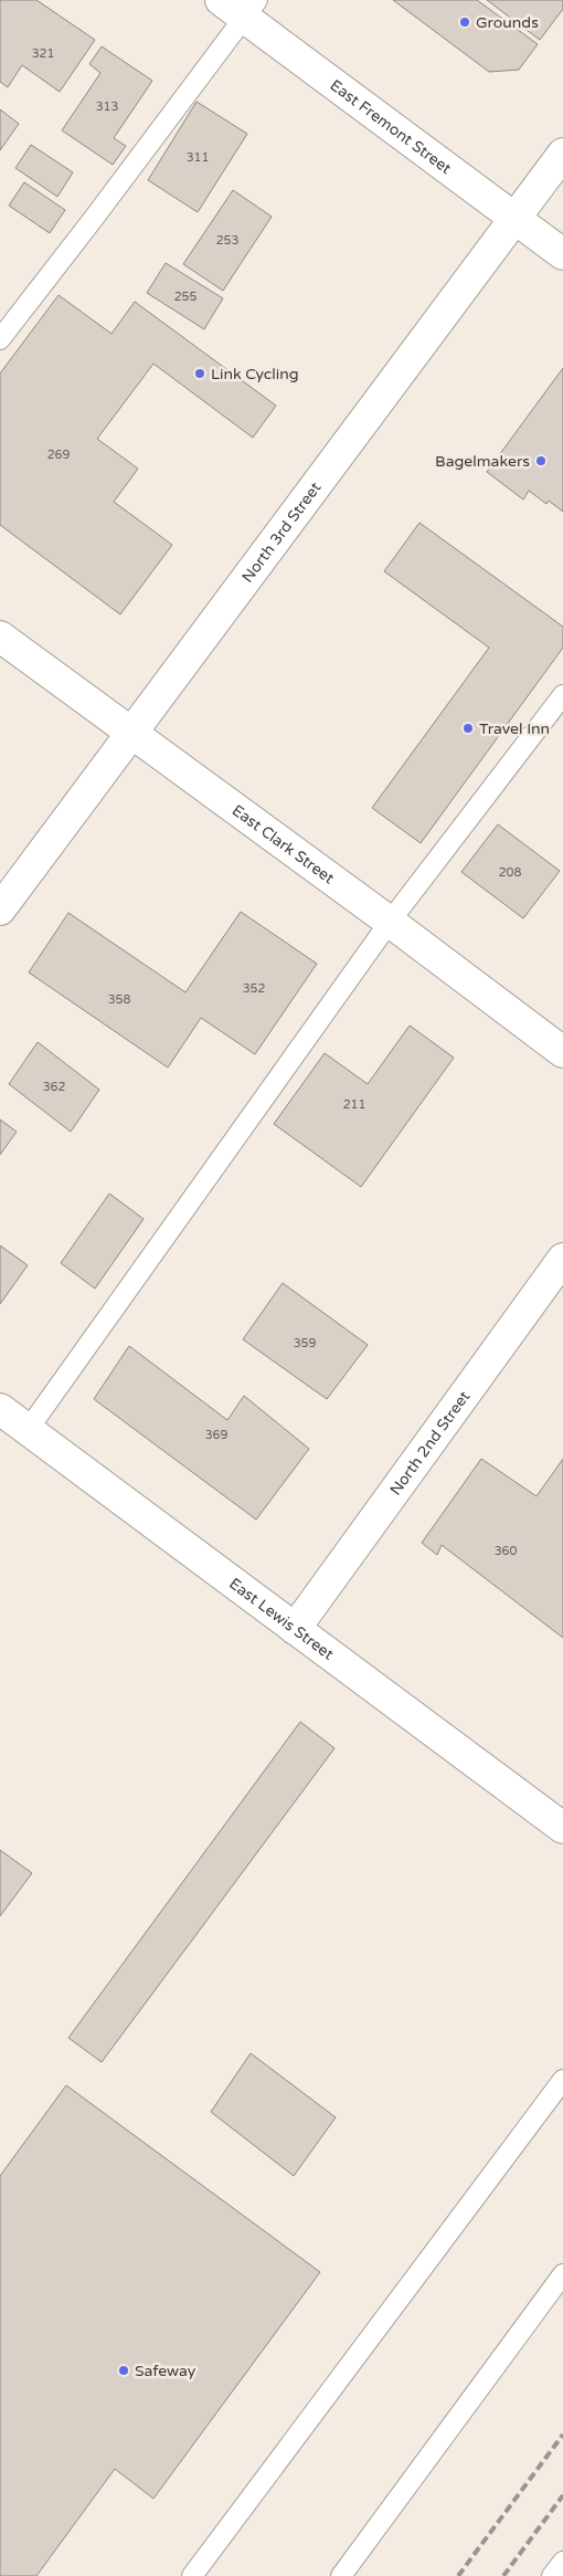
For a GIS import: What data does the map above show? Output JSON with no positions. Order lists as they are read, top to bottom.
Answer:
{
  "streets": {
    "street": [
      "East Fremont Street",
      "North 3rd Street",
      "East Clark Street",
      "North 2nd Street",
      "East Lewis Street"
    ]
  },
  "crossings": [
    ["East Fremont Street", "North 3rd Street"],
    ["North 3rd Street", "East Clark Street"],
    ["North 2nd Street", "East Lewis Street"]
  ],
  "places": [
    "Grounds",
    "Link Cycling",
    "Bagelmakers",
    "Travel Inn",
    "Safeway"
  ],
  "house_numbers": [
    "321",
    "313",
    "311",
    "253",
    "255",
    "269",
    "208",
    "352",
    "358",
    "362",
    "211",
    "359",
    "369",
    "360"
  ]
}
